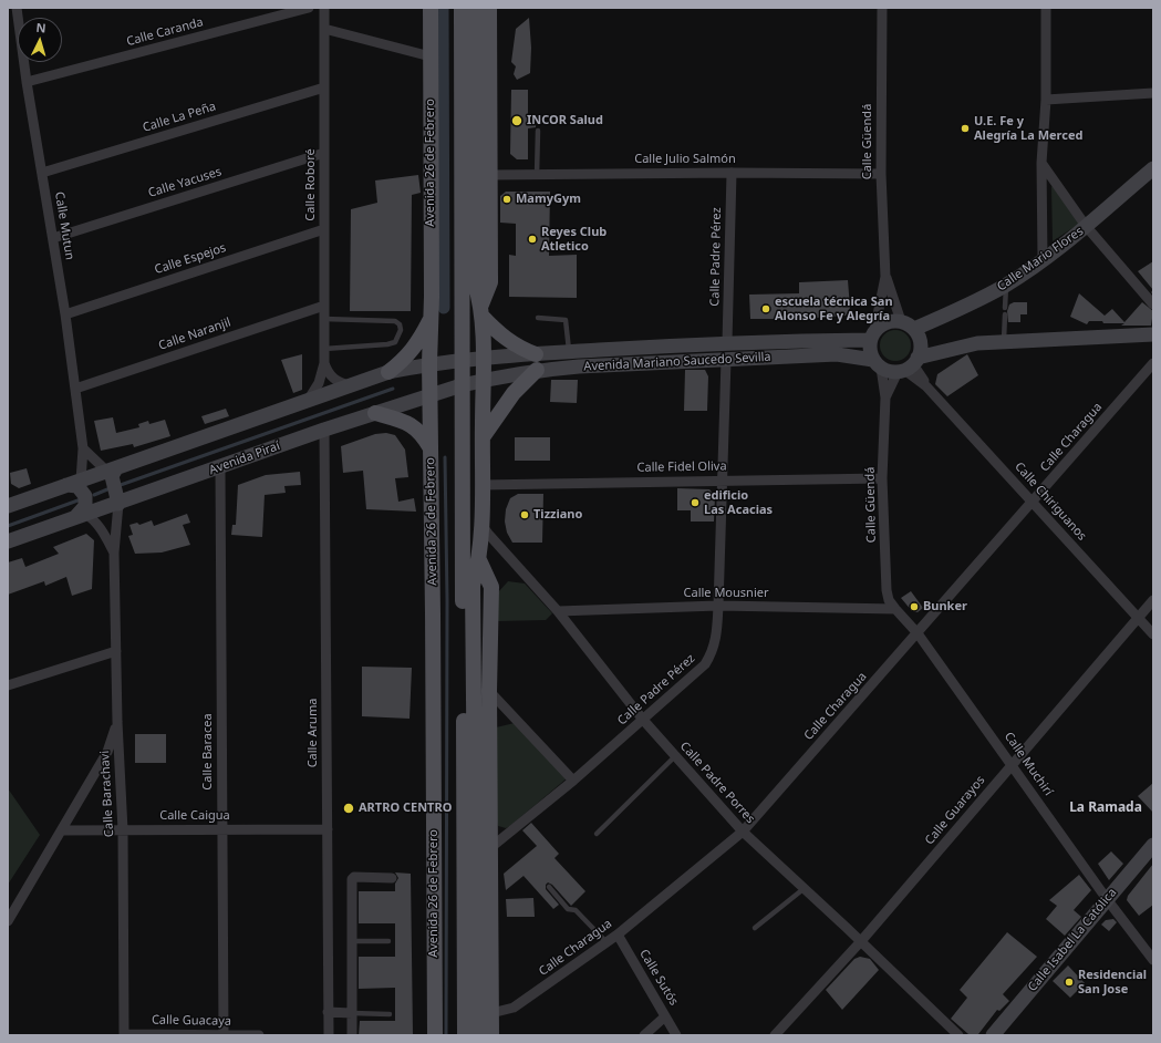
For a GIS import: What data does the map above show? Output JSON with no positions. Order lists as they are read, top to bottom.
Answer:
{
  "streets": {
    "main road": ["Avenida 26 de Febrero"],
    "street": [
      "Calle Caranda",
      "Calle La Peña",
      "Calle Güendá",
      "Calle Julio Salmón",
      "Calle Yacuses",
      "Calle Roboré",
      "Calle Mutun",
      "Calle Padre Pérez",
      "Calle Espejos",
      "Calle Mario Flores",
      "Calle Naranjil",
      "Avenida Mariano Saucedo Sevilla",
      "Calle Charagua",
      "Avenida Piraí",
      "Calle Fidel Oliva",
      "Calle Chiriguanos",
      "Calle Mousnier",
      "Calle Aruma",
      "Calle Baracea",
      "Calle Muchirí",
      "Calle Padre Porres",
      "Calle Barachavi",
      "Calle Guarayos",
      "Calle Caigua",
      "Calle Isabel La Católica",
      "Calle Sutós",
      "Calle Guacaya"
    ]
  },
  "crossings": [
    ["Calle Caranda", "Calle Mutun"],
    ["Calle La Peña", "Calle Roboré"],
    ["Calle La Peña", "Calle Mutun"],
    ["Calle Güendá", "Calle Julio Salmón"],
    ["Calle Güendá", "Calle Mario Flores"],
    ["Calle Güendá", "Avenida Mariano Saucedo Sevilla"],
    ["Calle Güendá", "Calle Fidel Oliva"],
    ["Calle Güendá", "Calle Chiriguanos"],
    ["Calle Güendá", "Calle Mousnier"],
    ["Calle Güendá", "Calle Muchirí"],
    ["Calle Julio Salmón", "Calle Padre Pérez"],
    ["Avenida 26 de Febrero", "Avenida Piraí"],
    ["Calle Yacuses", "Calle Roboré"],
    ["Calle Yacuses", "Calle Mutun"],
    ["Calle Roboré", "Calle Espejos"],
    ["Calle Roboré", "Calle Naranjil"],
    ["Calle Mutun", "Calle Espejos"],
    ["Calle Mutun", "Calle Naranjil"],
    ["Calle Padre Pérez", "Avenida Mariano Saucedo Sevilla"],
    ["Calle Padre Pérez", "Calle Fidel Oliva"],
    ["Calle Padre Pérez", "Calle Mousnier"],
    ["Calle Padre Pérez", "Calle Padre Porres"],
    ["Calle Mario Flores", "Avenida Mariano Saucedo Sevilla"],
    ["Calle Mario Flores", "Calle Chiriguanos"],
    ["Avenida Mariano Saucedo Sevilla", "Avenida Piraí"],
    ["Avenida Mariano Saucedo Sevilla", "Calle Chiriguanos"],
    ["Calle Charagua", "Calle Chiriguanos"],
    ["Calle Charagua", "Calle Muchirí"],
    ["Calle Charagua", "Calle Padre Porres"],
    ["Calle Charagua", "Calle Sutós"],
    ["Avenida Piraí", "Calle Aruma"],
    ["Avenida Piraí", "Calle Baracea"],
    ["Avenida Piraí", "Calle Barachavi"],
    ["Calle Chiriguanos", "Calle Guarayos"],
    ["Calle Mousnier", "Calle Muchirí"],
    ["Calle Mousnier", "Calle Padre Porres"],
    ["Calle Aruma", "Calle Caigua"],
    ["Calle Baracea", "Calle Caigua"],
    ["Calle Baracea", "Calle Guacaya"],
    ["Calle Muchirí", "Calle Guarayos"],
    ["Calle Muchirí", "Calle Isabel La Católica"],
    ["Calle Padre Porres", "Calle Guarayos"],
    ["Calle Barachavi", "Calle Caigua"],
    ["Calle Barachavi", "Calle Guacaya"]
  ],
  "districts": ["La Ramada"],
  "places": [
    "INCOR Salud",
    "U.E. Fe y Alegría La Merced",
    "MamyGym",
    "Reyes Club Atletico",
    "escuela técnica San Alonso Fe y Alegría",
    "edificio Las Acacias",
    "Tizziano",
    "Bunker",
    "ARTRO CENTRO",
    "Residencial San Jose"
  ],
  "north": "top"
}
